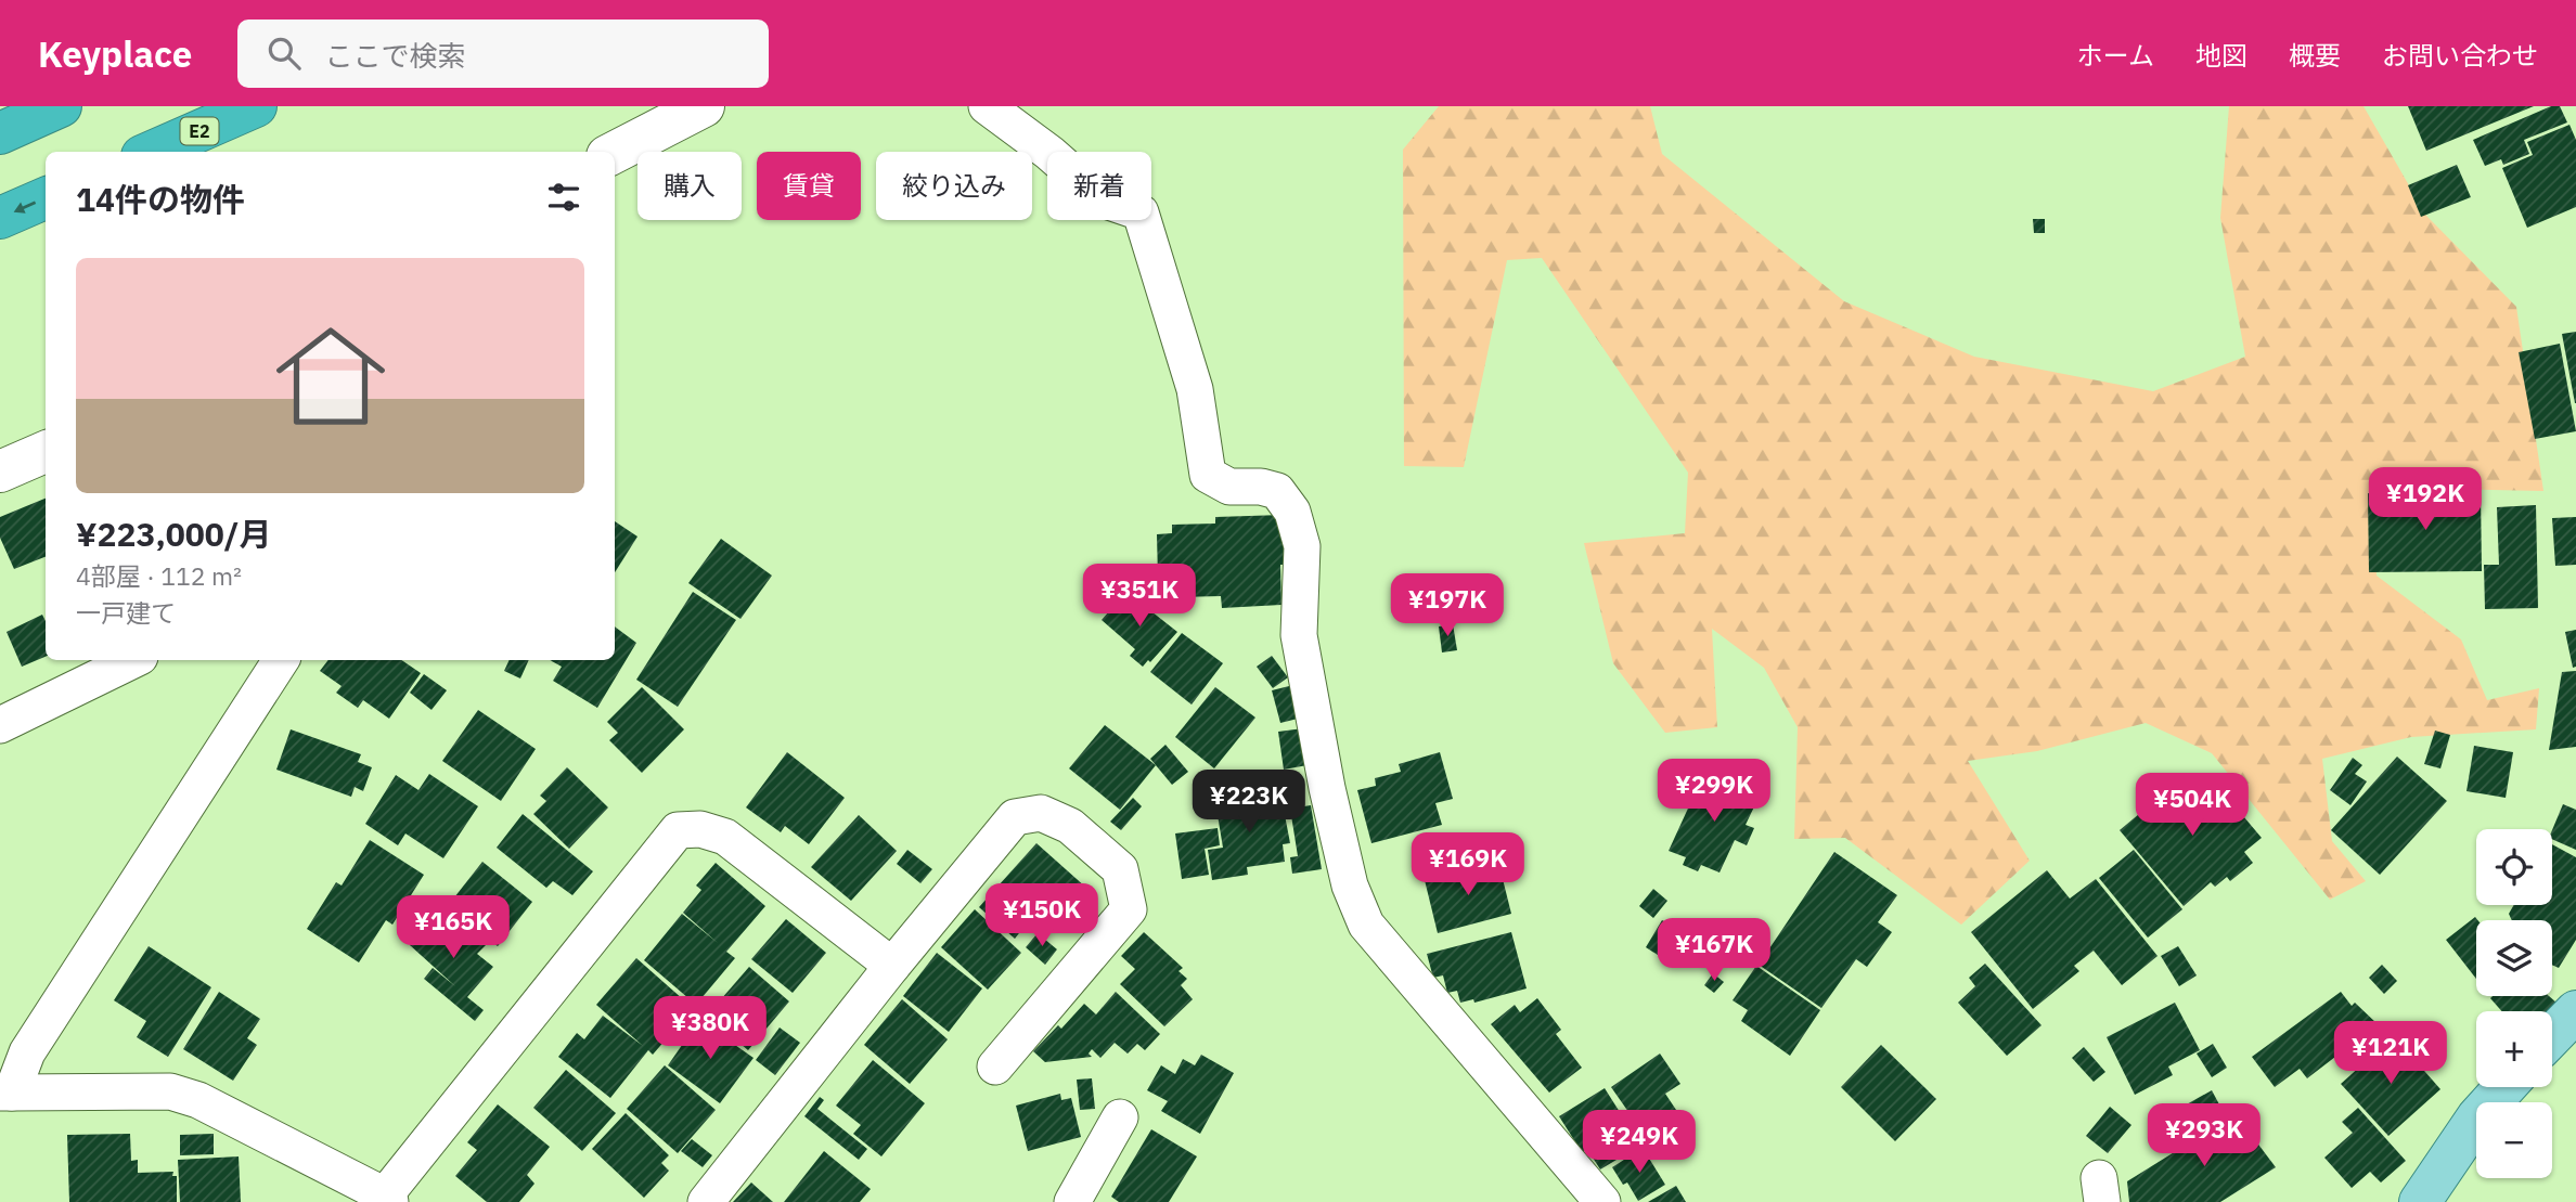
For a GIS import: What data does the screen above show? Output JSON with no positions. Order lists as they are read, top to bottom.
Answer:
{
  "streets": {
    "highway": ["E2"]
  },
  "page": {
    "header": "Keyplace",
    "search": "ここで検索",
    "nav": [
      "ホーム",
      "地図",
      "概要",
      "お問い合わせ"
    ],
    "chip": [
      "購入",
      "賃貸",
      "絞り込み",
      "新着"
    ],
    "heading": "14件の物件",
    "list": [
      {
        "name": "¥223,000/月",
        "note": "4部屋 · 112 m² · 一戸建て"
      }
    ],
    "price": [
      "¥192K",
      "¥351K",
      "¥197K",
      "¥299K",
      "¥223K",
      "¥504K",
      "¥169K",
      "¥150K",
      "¥165K",
      "¥167K",
      "¥380K",
      "¥121K",
      "¥293K",
      "¥249K"
    ],
    "map_buttons": ["+", "−"]
  }
}
